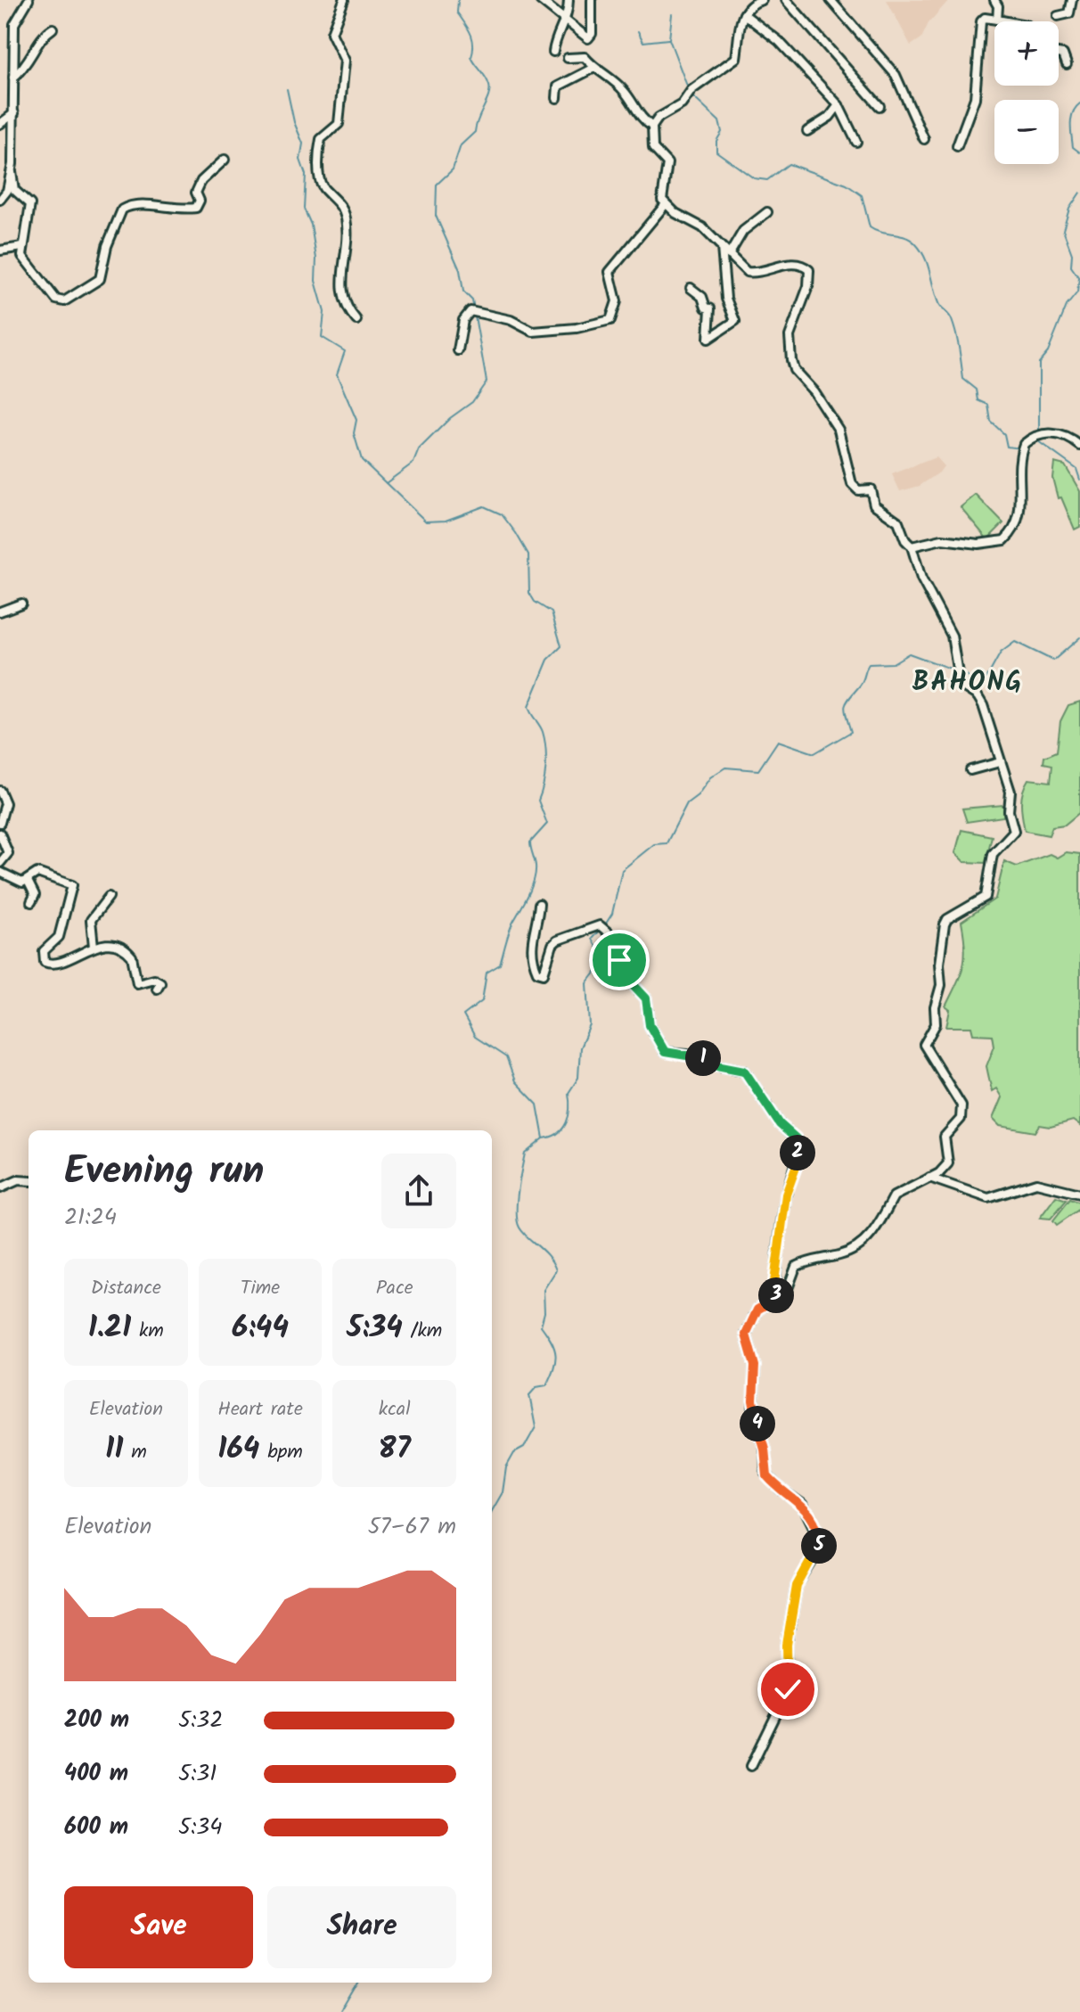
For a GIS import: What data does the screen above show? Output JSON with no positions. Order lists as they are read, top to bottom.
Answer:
{
  "districts": ["BAHONG"],
  "page": {
    "map_buttons": ["+", "−"],
    "pins": [
      "1",
      "2",
      "3",
      "4",
      "5"
    ],
    "heading": ["Evening run", "21:24"],
    "stats": [
      ["Distance", "1.21 km"],
      ["Time", "6:44"],
      ["Pace", "5:34 /km"],
      ["Elevation", "11 m"],
      ["Heart rate", "164 bpm"],
      ["kcal", "87"]
    ],
    "chart": ["Elevation", "57–67 m"],
    "list": [
      {
        "name": "200 m",
        "note": "5:32"
      },
      {
        "name": "400 m",
        "note": "5:31"
      },
      {
        "name": "600 m",
        "note": "5:34"
      }
    ],
    "buttons": ["Save", "Share"]
  }
}
